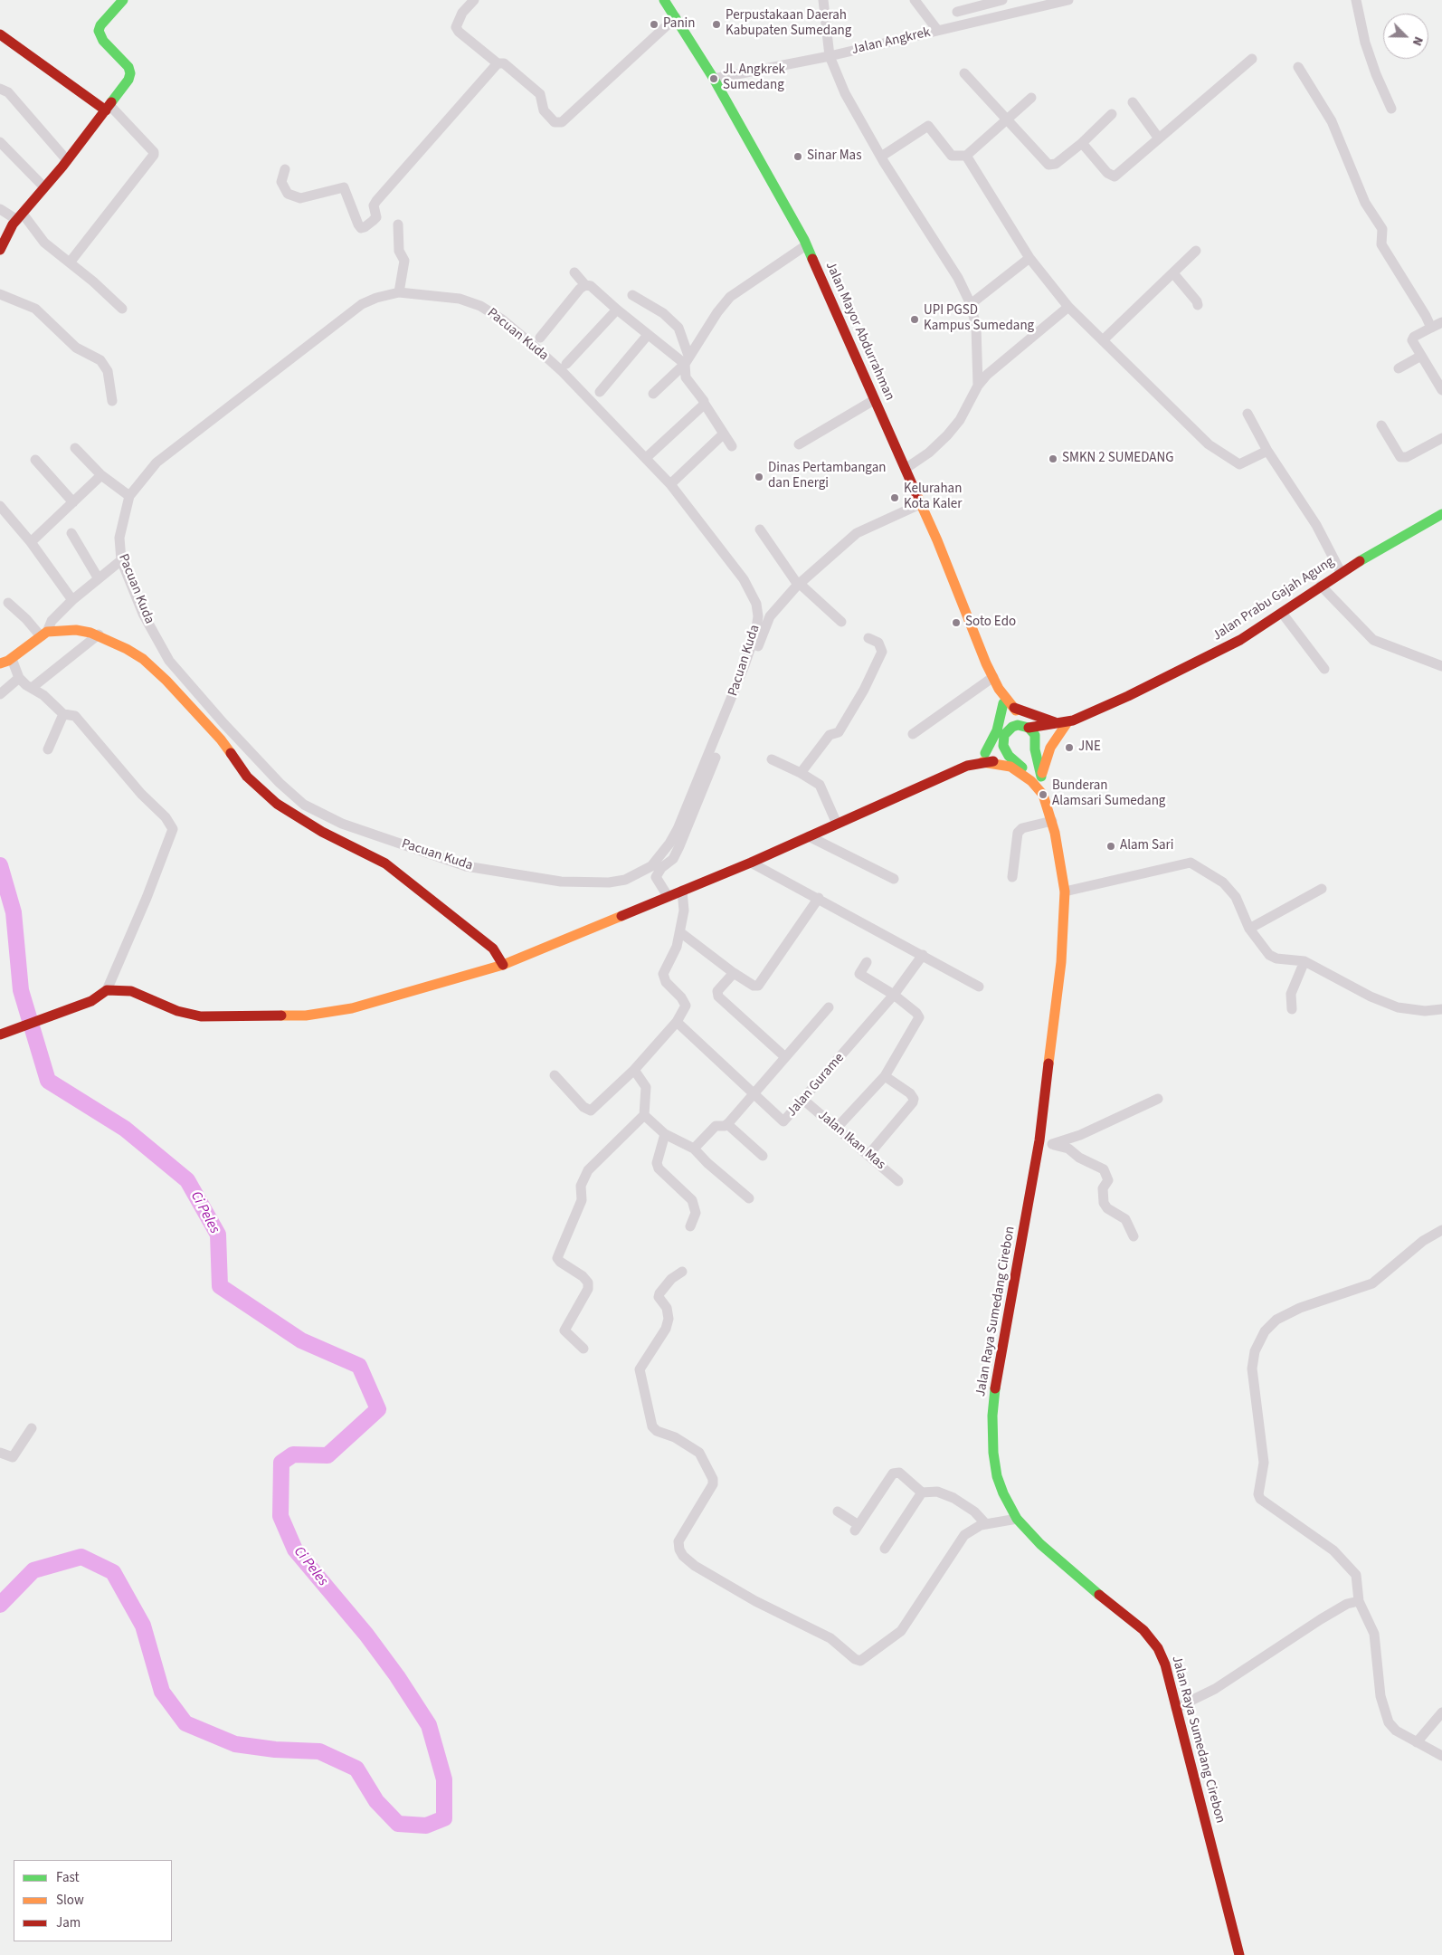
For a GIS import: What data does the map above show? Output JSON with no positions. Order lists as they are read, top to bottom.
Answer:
{
  "streets": {
    "main road": ["Jalan Mayor Abdurrahman", "Jalan Prabu Gajah Agung", "Jalan Raya Sumedang Cirebon"],
    "street": [
      "Jalan Angkrek",
      "Pacuan Kuda",
      "Jalan Gurame",
      "Jalan Ikan Mas"
    ]
  },
  "crossings": [
    ["Jalan Angkrek", "Jalan Mayor Abdurrahman"],
    ["Jalan Gurame", "Jalan Ikan Mas"]
  ],
  "water": ["Ci Peles"],
  "places": [
    "Panin",
    "Perpustakaan Daerah Kabupaten Sumedang",
    "Jl. Angkrek Sumedang",
    "Sinar Mas",
    "UPI PGSD Kampus Sumedang",
    "SMKN 2 SUMEDANG",
    "Dinas Pertambangan dan Energi",
    "Kelurahan Kota Kaler",
    "Soto Edo",
    "JNE",
    "Bunderan Alamsari Sumedang",
    "Alam Sari"
  ],
  "legend": ["Fast", "Slow", "Jam"],
  "north": "bottom right"
}
